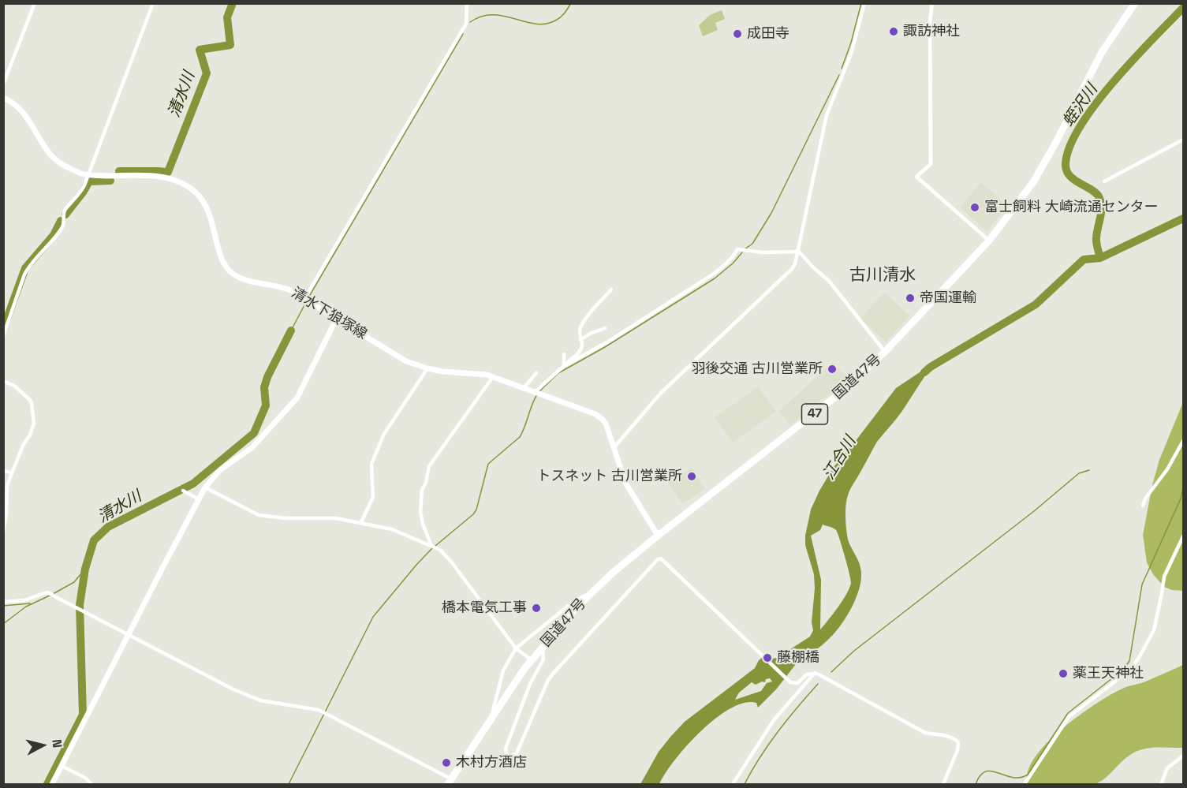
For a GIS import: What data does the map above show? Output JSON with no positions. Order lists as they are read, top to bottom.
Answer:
{
  "streets": {
    "highway": ["国道47号", "47"],
    "main road": ["清水下狼塚線"]
  },
  "crossings": [
    ["清水下狼塚線", "国道47号"]
  ],
  "districts": ["古川清水"],
  "water": ["清水川", "蛭沢川", "江合川"],
  "places": [
    "諏訪神社",
    "成田寺",
    "富士飼料 大崎流通センター",
    "帝国運輸",
    "羽後交通 古川営業所",
    "トスネット 古川営業所",
    "橋本電気工事",
    "藤棚橋",
    "薬王天神社",
    "木村方酒店"
  ],
  "north": "right"
}
